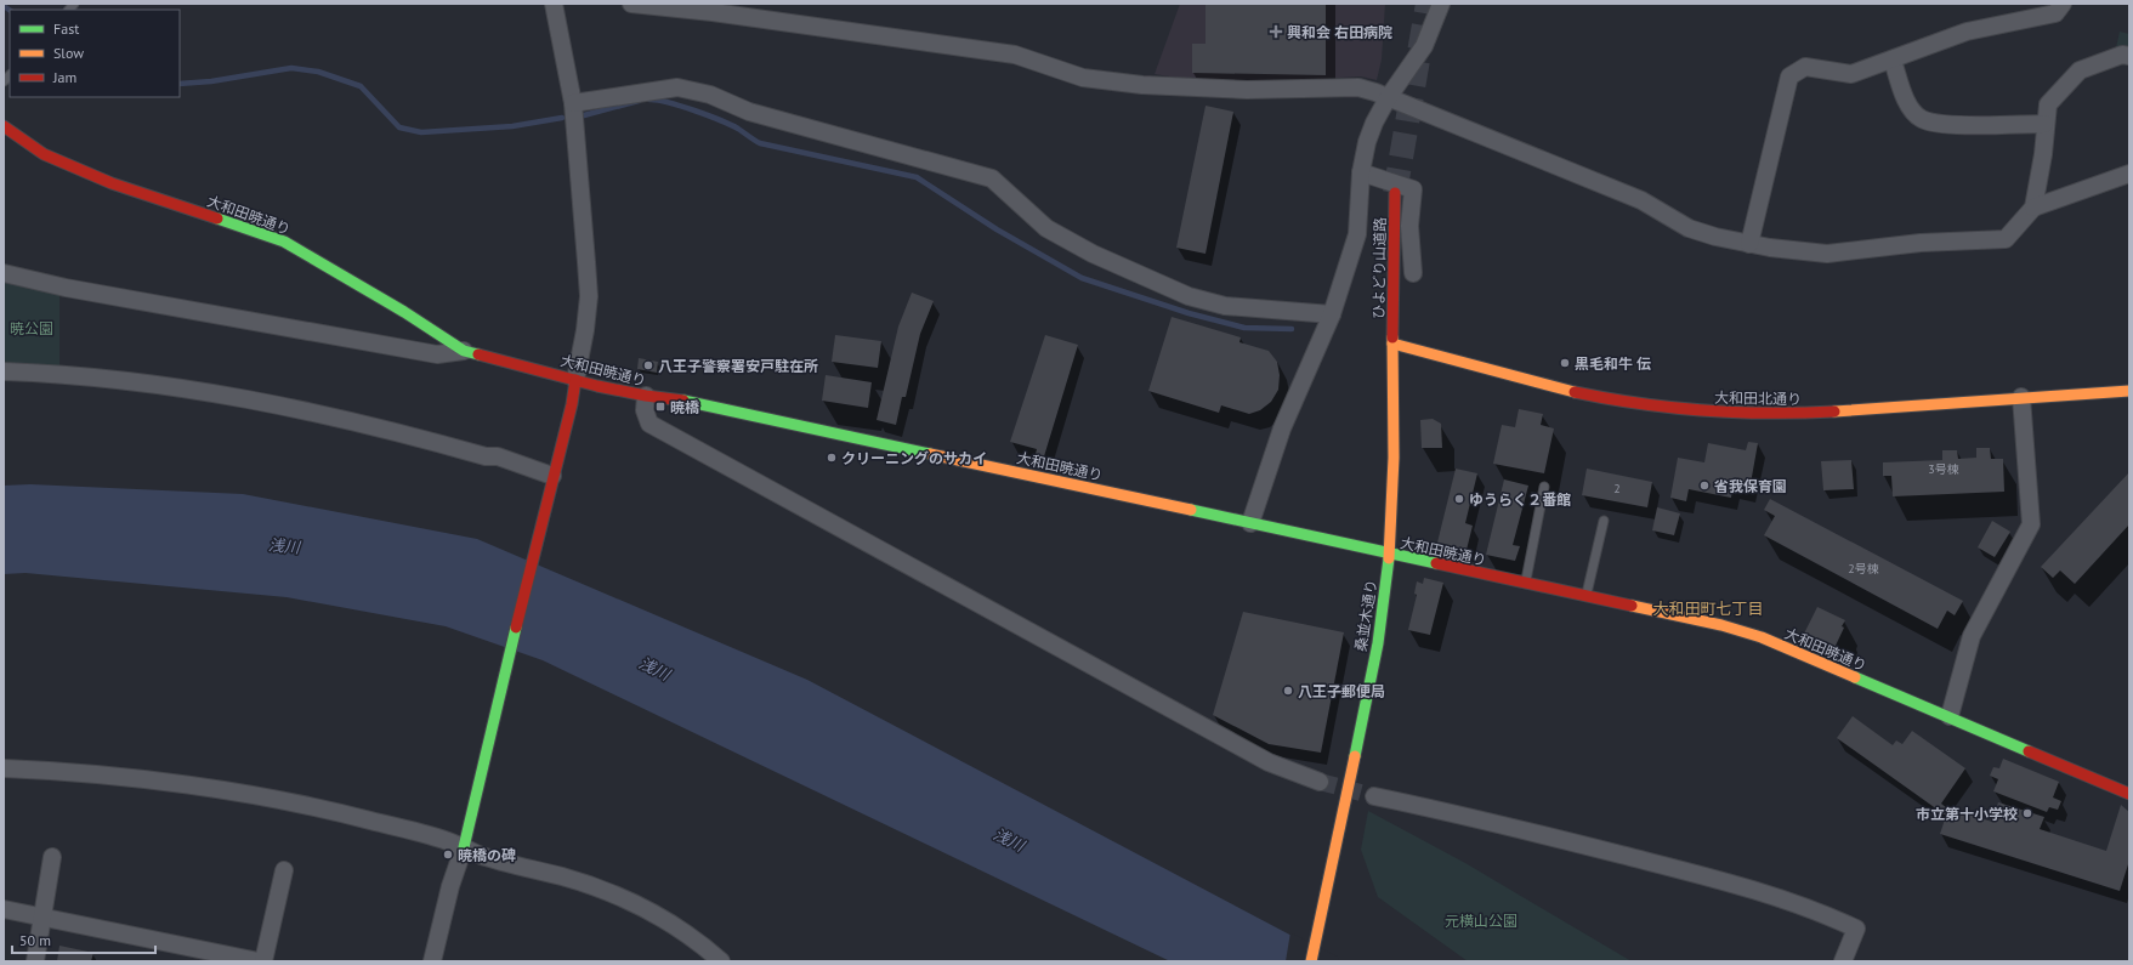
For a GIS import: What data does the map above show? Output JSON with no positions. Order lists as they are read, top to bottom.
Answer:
{
  "streets": {
    "street": [
      "大和田暁通り",
      "ひよどり山道路",
      "大和田北通り",
      "桑並木通り"
    ]
  },
  "crossings": [
    ["大和田暁通り", "桑並木通り"],
    ["ひよどり山道路", "大和田北通り"],
    ["ひよどり山道路", "桑並木通り"],
    ["大和田北通り", "桑並木通り"]
  ],
  "districts": ["大和田町七丁目"],
  "water": ["浅川"],
  "parks": ["暁公園", "元横山公園"],
  "places": {
    "health": ["興和会 右田病院"],
    "other": [
      "黒毛和牛 伝",
      "八王子警察署安戸駐在所",
      "クリーニングのサカイ",
      "省我保育園",
      "ゆうらく２番館",
      "八王子郵便局",
      "市立第十小学校",
      "暁橋の碑"
    ],
    "transit": ["暁橋"]
  },
  "house_numbers": ["3号棟", "2", "2号棟"],
  "legend": ["Fast", "Slow", "Jam"],
  "scale_bar": "50 m"
}
